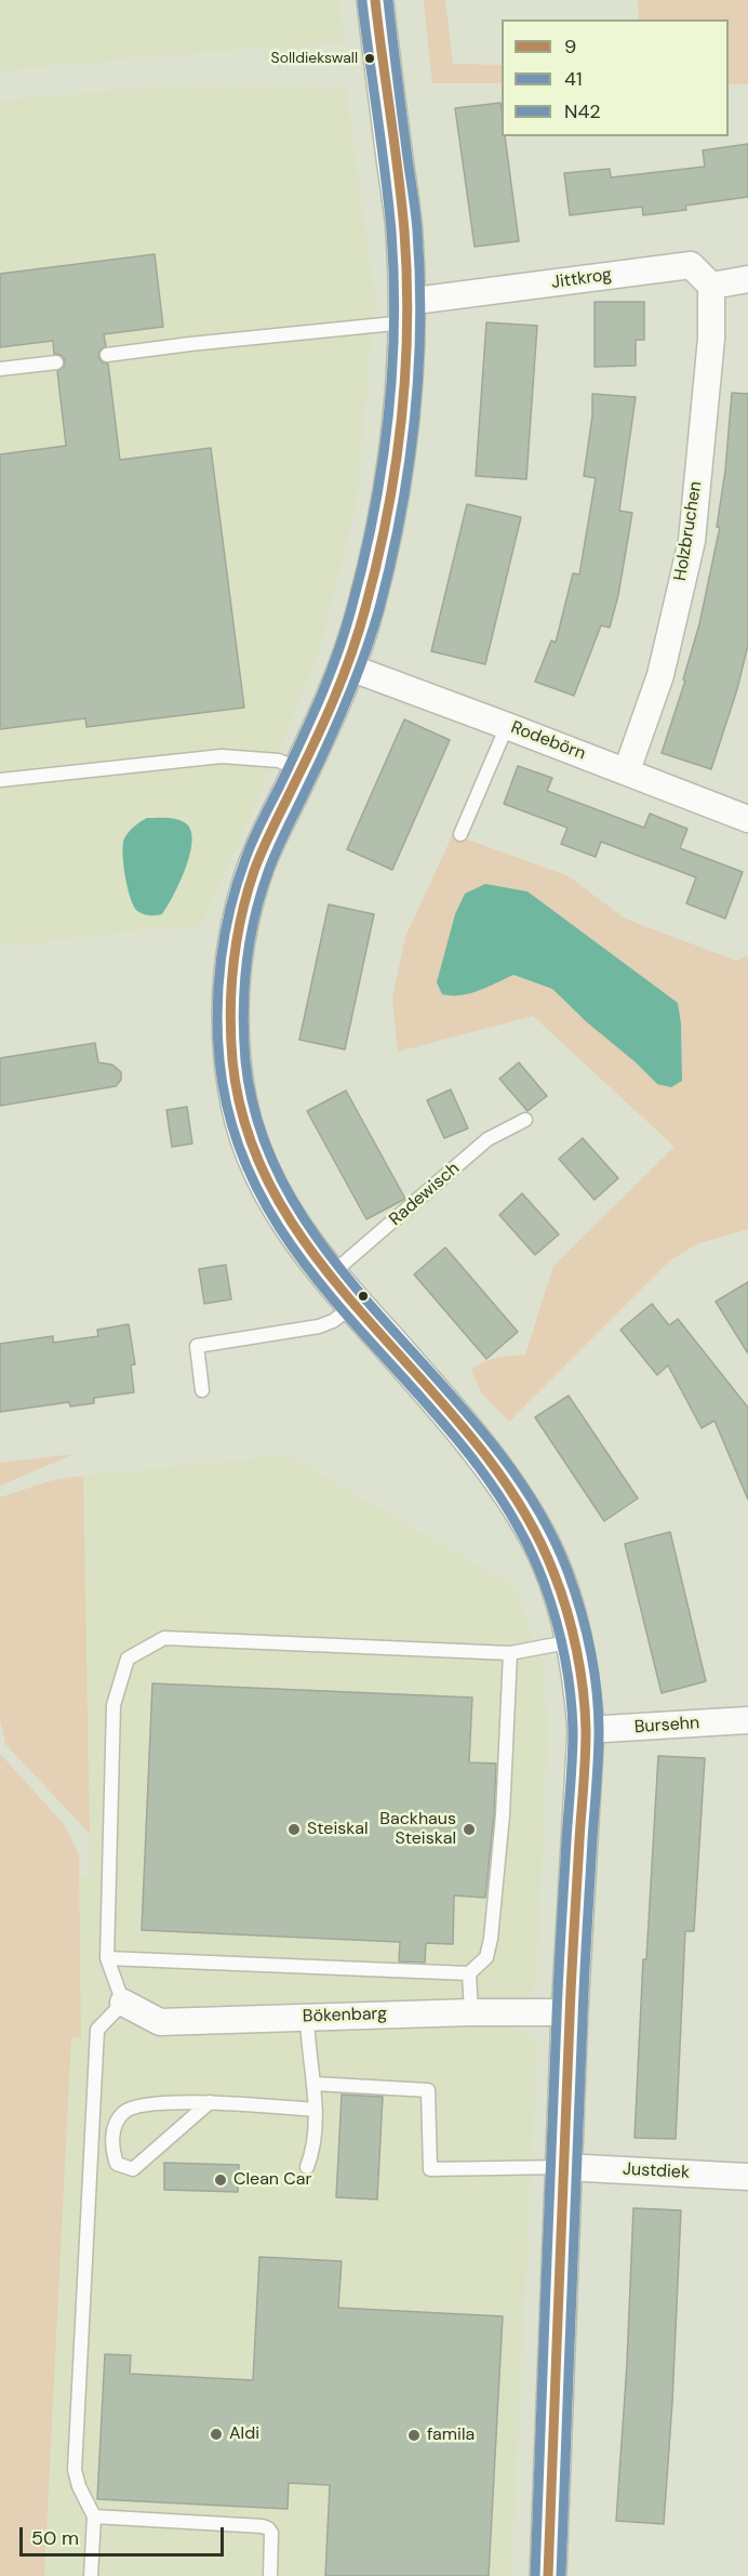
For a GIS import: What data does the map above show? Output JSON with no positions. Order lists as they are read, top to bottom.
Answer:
{
  "streets": {
    "street": [
      "Jittkrog",
      "Holzbruchen",
      "Rodebörn",
      "Bursehn",
      "Bökenbarg",
      "Justdiek"
    ],
    "lane": ["Radewisch"]
  },
  "crossings": [
    ["Jittkrog", "Holzbruchen"],
    ["Holzbruchen", "Rodebörn"]
  ],
  "places": [
    "Solldiekswall",
    "Steiskal",
    "Backhaus Steiskal",
    "Clean Car",
    "Aldi",
    "famila"
  ],
  "lines": ["transit line 9", "transit line N42", "transit line 41"],
  "legend": ["9", "41", "N42"],
  "scale_bar": "50 m"
}
